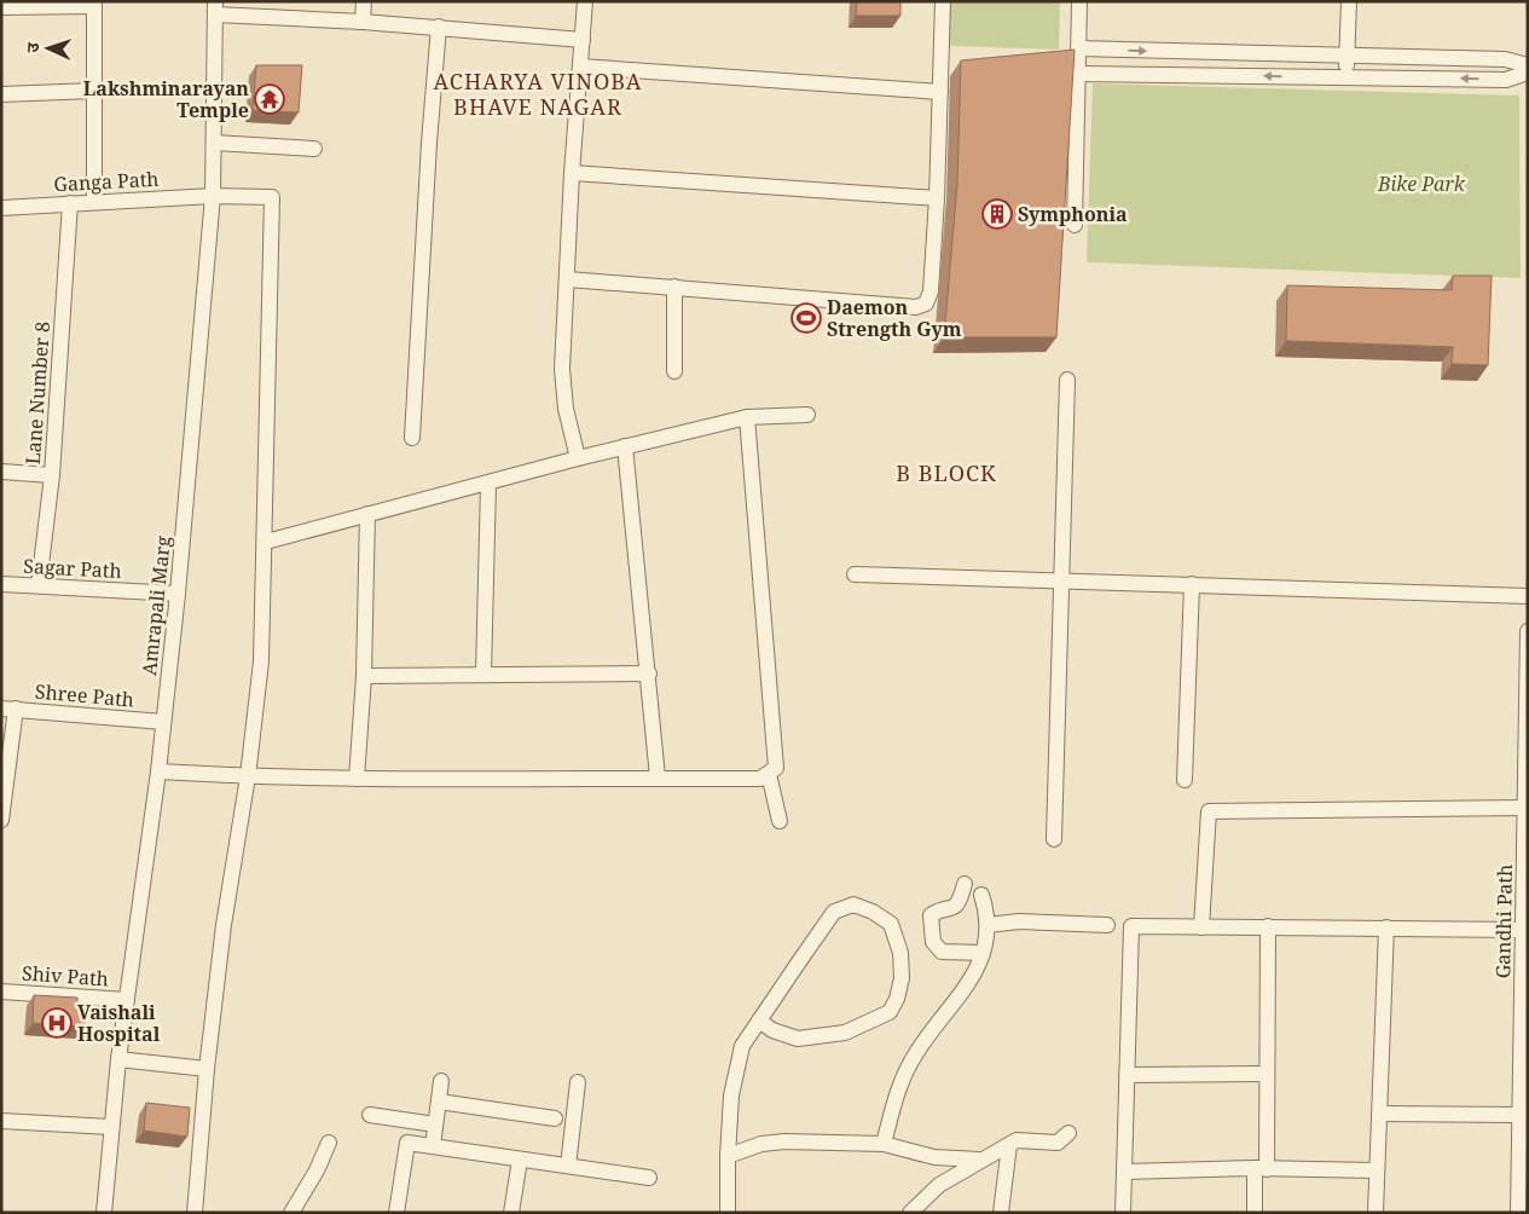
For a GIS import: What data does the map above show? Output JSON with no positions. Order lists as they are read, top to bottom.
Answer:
{
  "streets": {
    "street": [
      "Ganga Path",
      "Lane Number 8",
      "Sagar Path",
      "Amrapali Marg",
      "Shree Path",
      "Gandhi Path",
      "Shiv Path"
    ]
  },
  "crossings": [
    ["Ganga Path", "Lane Number 8"],
    ["Ganga Path", "Amrapali Marg"],
    ["Lane Number 8", "Sagar Path"],
    ["Sagar Path", "Amrapali Marg"],
    ["Amrapali Marg", "Shree Path"],
    ["Amrapali Marg", "Shiv Path"]
  ],
  "districts": ["ACHARYA VINOBA BHAVE NAGAR", "B BLOCK"],
  "parks": ["Bike Park"],
  "places": {
    "temple": ["Lakshminarayan Temple"],
    "building": ["Symphonia"],
    "sports": ["Daemon Strength Gym"],
    "hospital": ["Vaishali Hospital"]
  },
  "north": "left"
}
